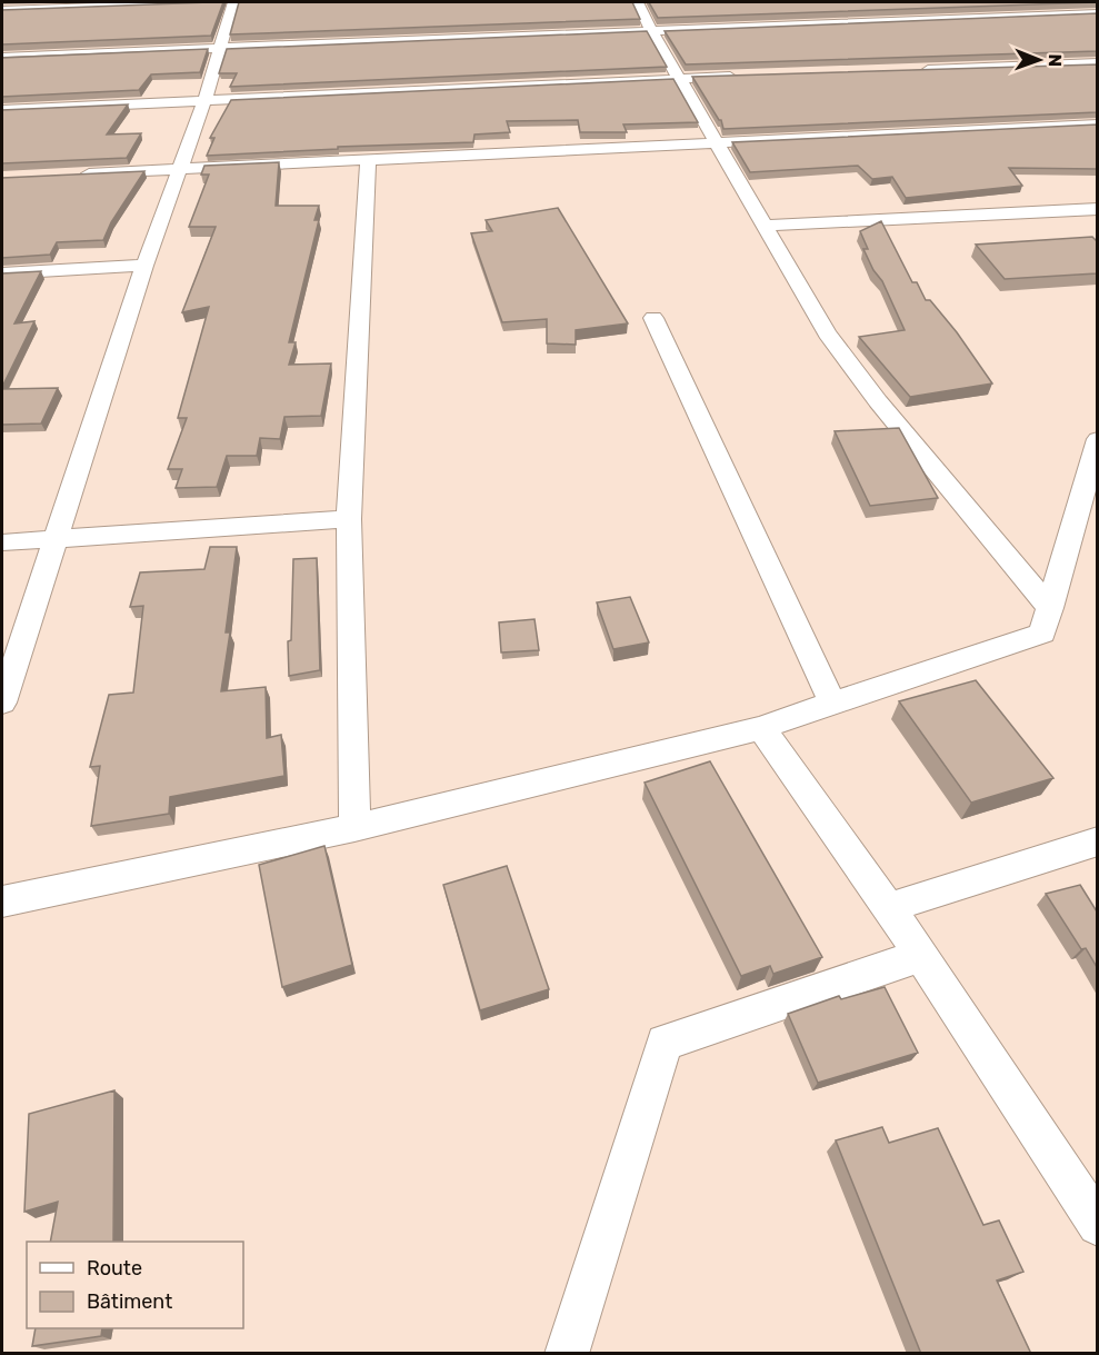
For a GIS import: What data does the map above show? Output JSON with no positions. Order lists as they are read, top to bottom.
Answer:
{
  "legend": ["Route", "Bâtiment"],
  "north": "right"
}
